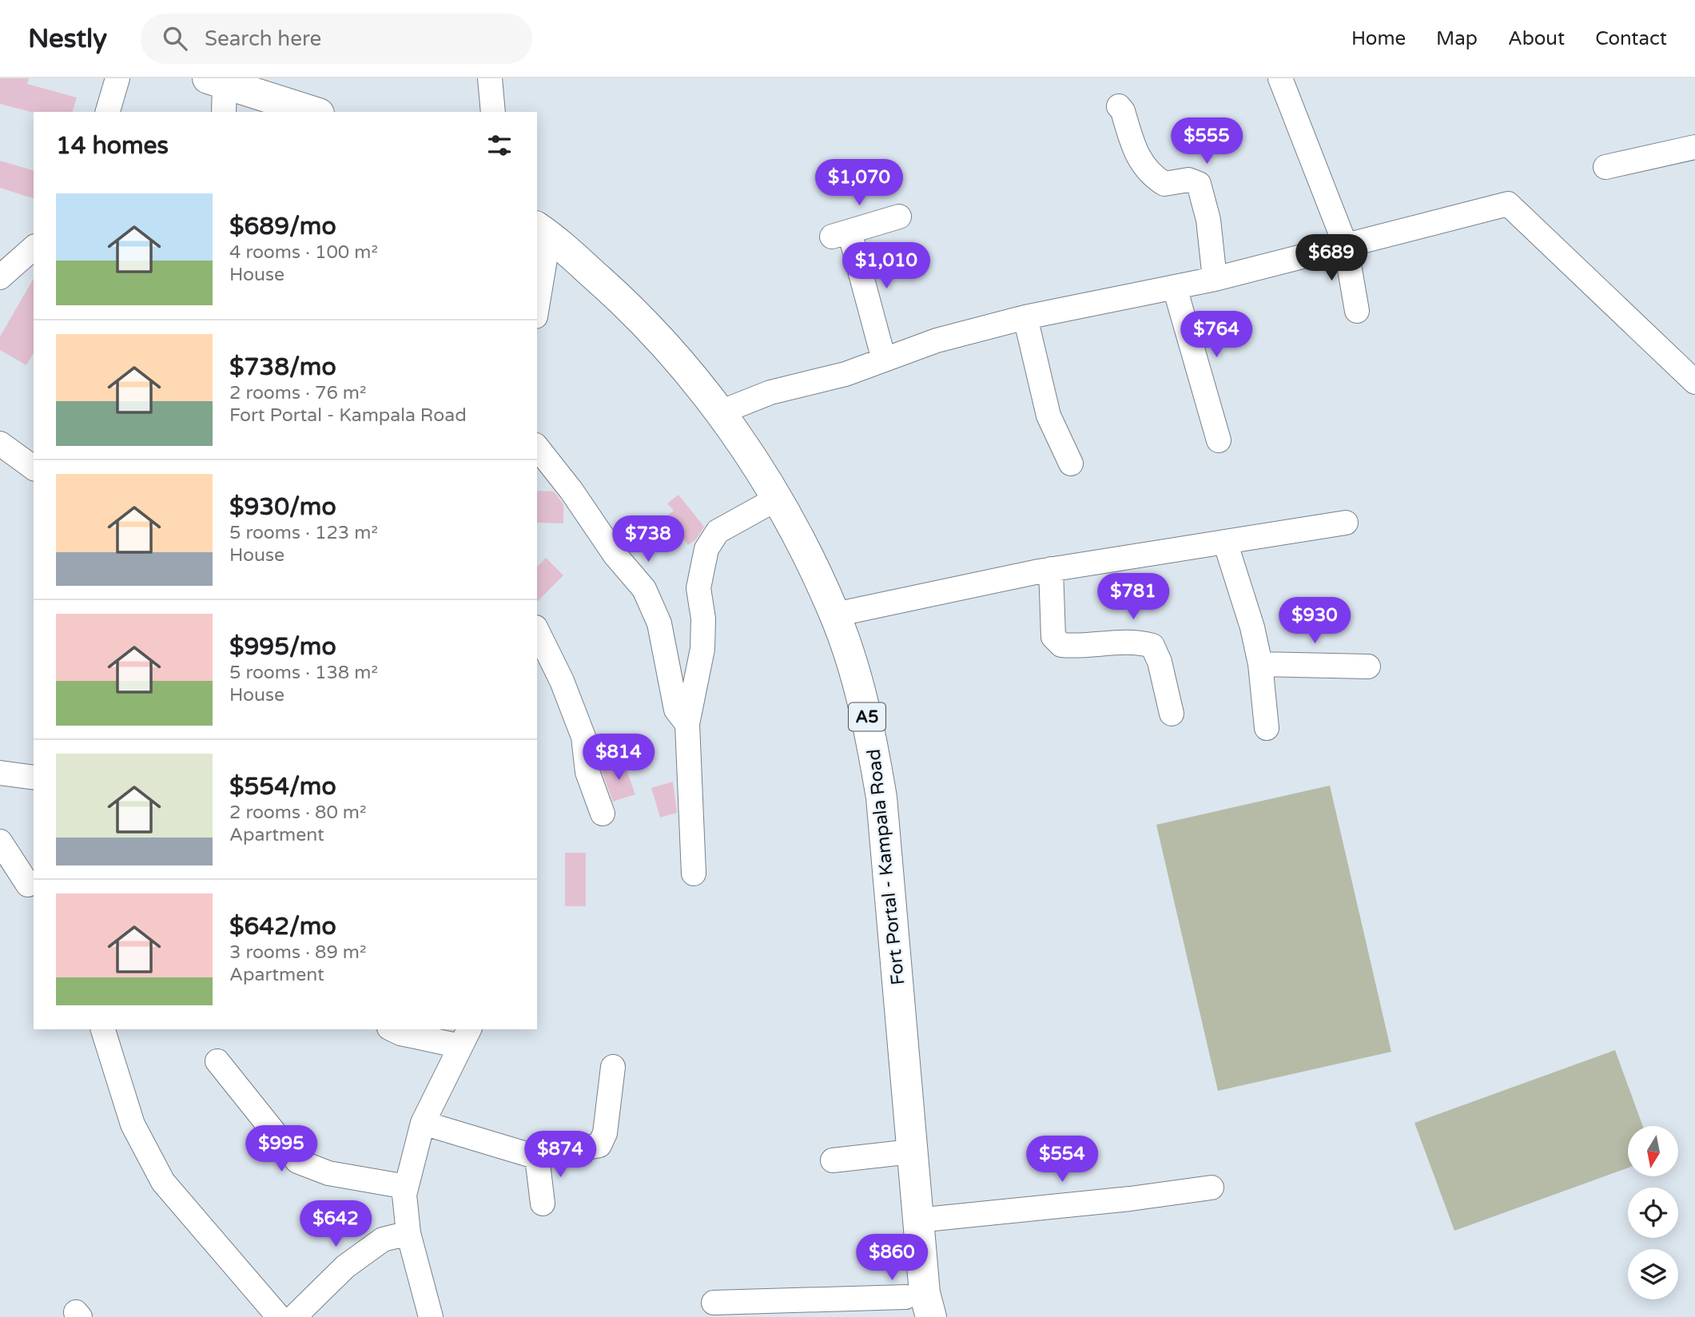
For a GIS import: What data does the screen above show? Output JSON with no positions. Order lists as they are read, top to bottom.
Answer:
{
  "streets": {
    "main road": ["A5", "Fort Portal - Kampala Road"]
  },
  "north": "bottom",
  "page": {
    "header": "Nestly",
    "search": "Search here",
    "nav": [
      "Home",
      "Map",
      "About",
      "Contact"
    ],
    "heading": "14 homes",
    "price": [
      "$555",
      "$1,070",
      "$689",
      "$1,010",
      "$764",
      "$738",
      "$781",
      "$930",
      "$814",
      "$995",
      "$874",
      "$554",
      "$642",
      "$860"
    ],
    "list": [
      {
        "name": "$689/mo",
        "note": "4 rooms · 100 m² · House"
      },
      {
        "name": "$738/mo",
        "note": "2 rooms · 76 m² · Fort Portal - Kampala Road"
      },
      {
        "name": "$930/mo",
        "note": "5 rooms · 123 m² · House"
      },
      {
        "name": "$995/mo",
        "note": "5 rooms · 138 m² · House"
      },
      {
        "name": "$554/mo",
        "note": "2 rooms · 80 m² · Apartment"
      },
      {
        "name": "$642/mo",
        "note": "3 rooms · 89 m² · Apartment"
      }
    ]
  }
}
